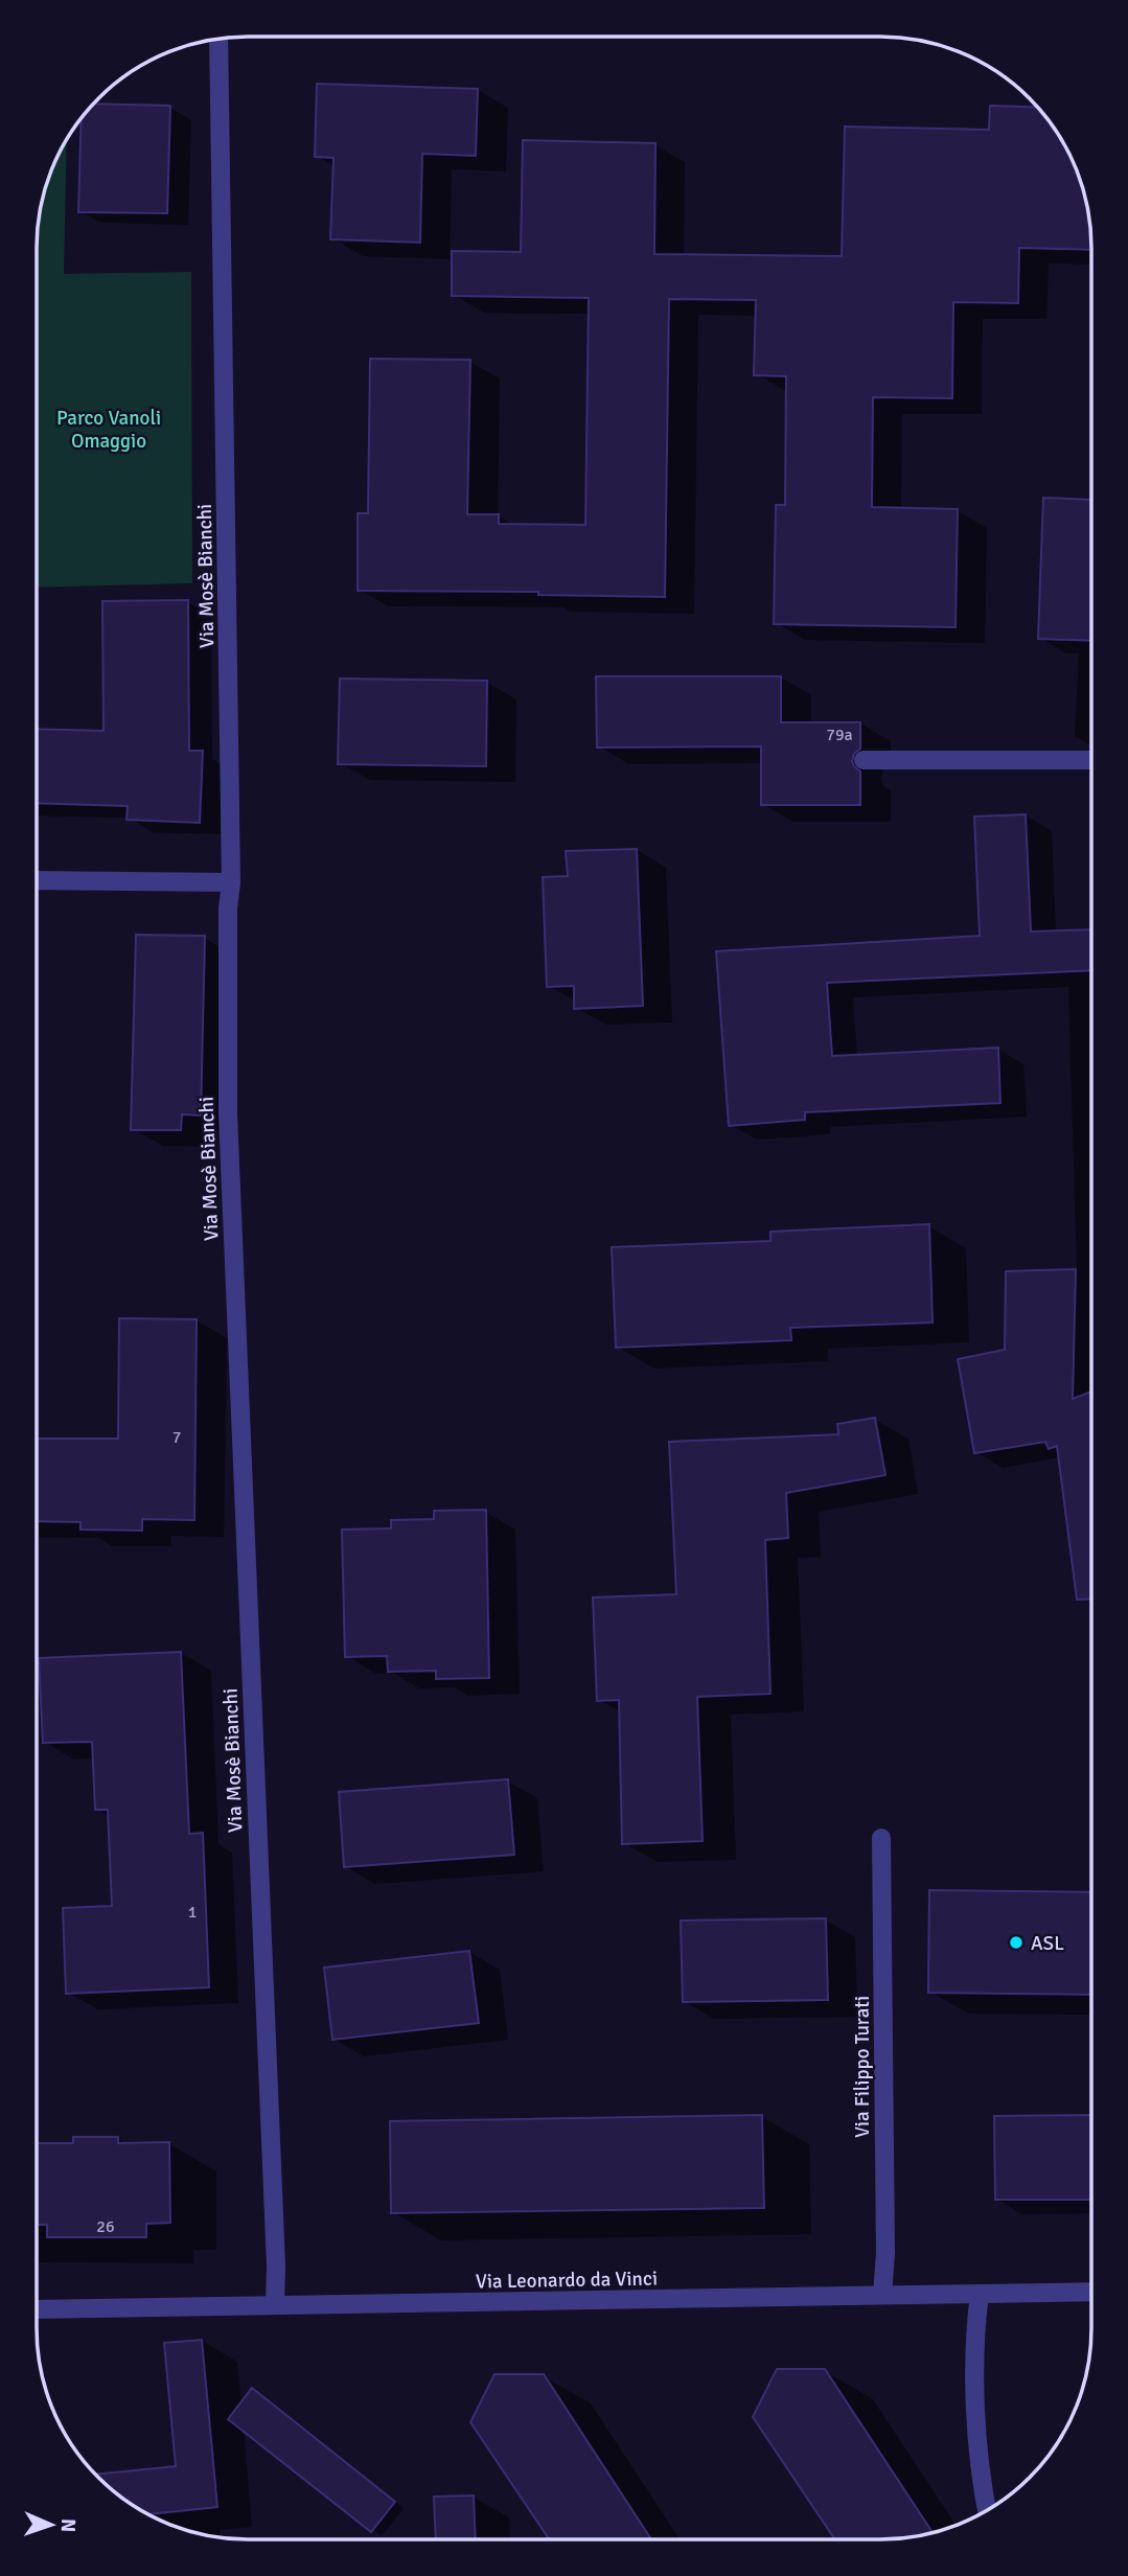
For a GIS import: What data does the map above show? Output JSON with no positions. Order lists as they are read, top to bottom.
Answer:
{
  "streets": {
    "street": ["Via Mosè Bianchi", "Via Filippo Turati", "Via Leonardo da Vinci"]
  },
  "crossings": [
    ["Via Mosè Bianchi", "Via Leonardo da Vinci"],
    ["Via Filippo Turati", "Via Leonardo da Vinci"]
  ],
  "parks": ["Parco Vanoli Omaggio"],
  "places": ["ASL"],
  "house_numbers": [
    "79a",
    "7",
    "1",
    "26"
  ],
  "north": "right"
}
